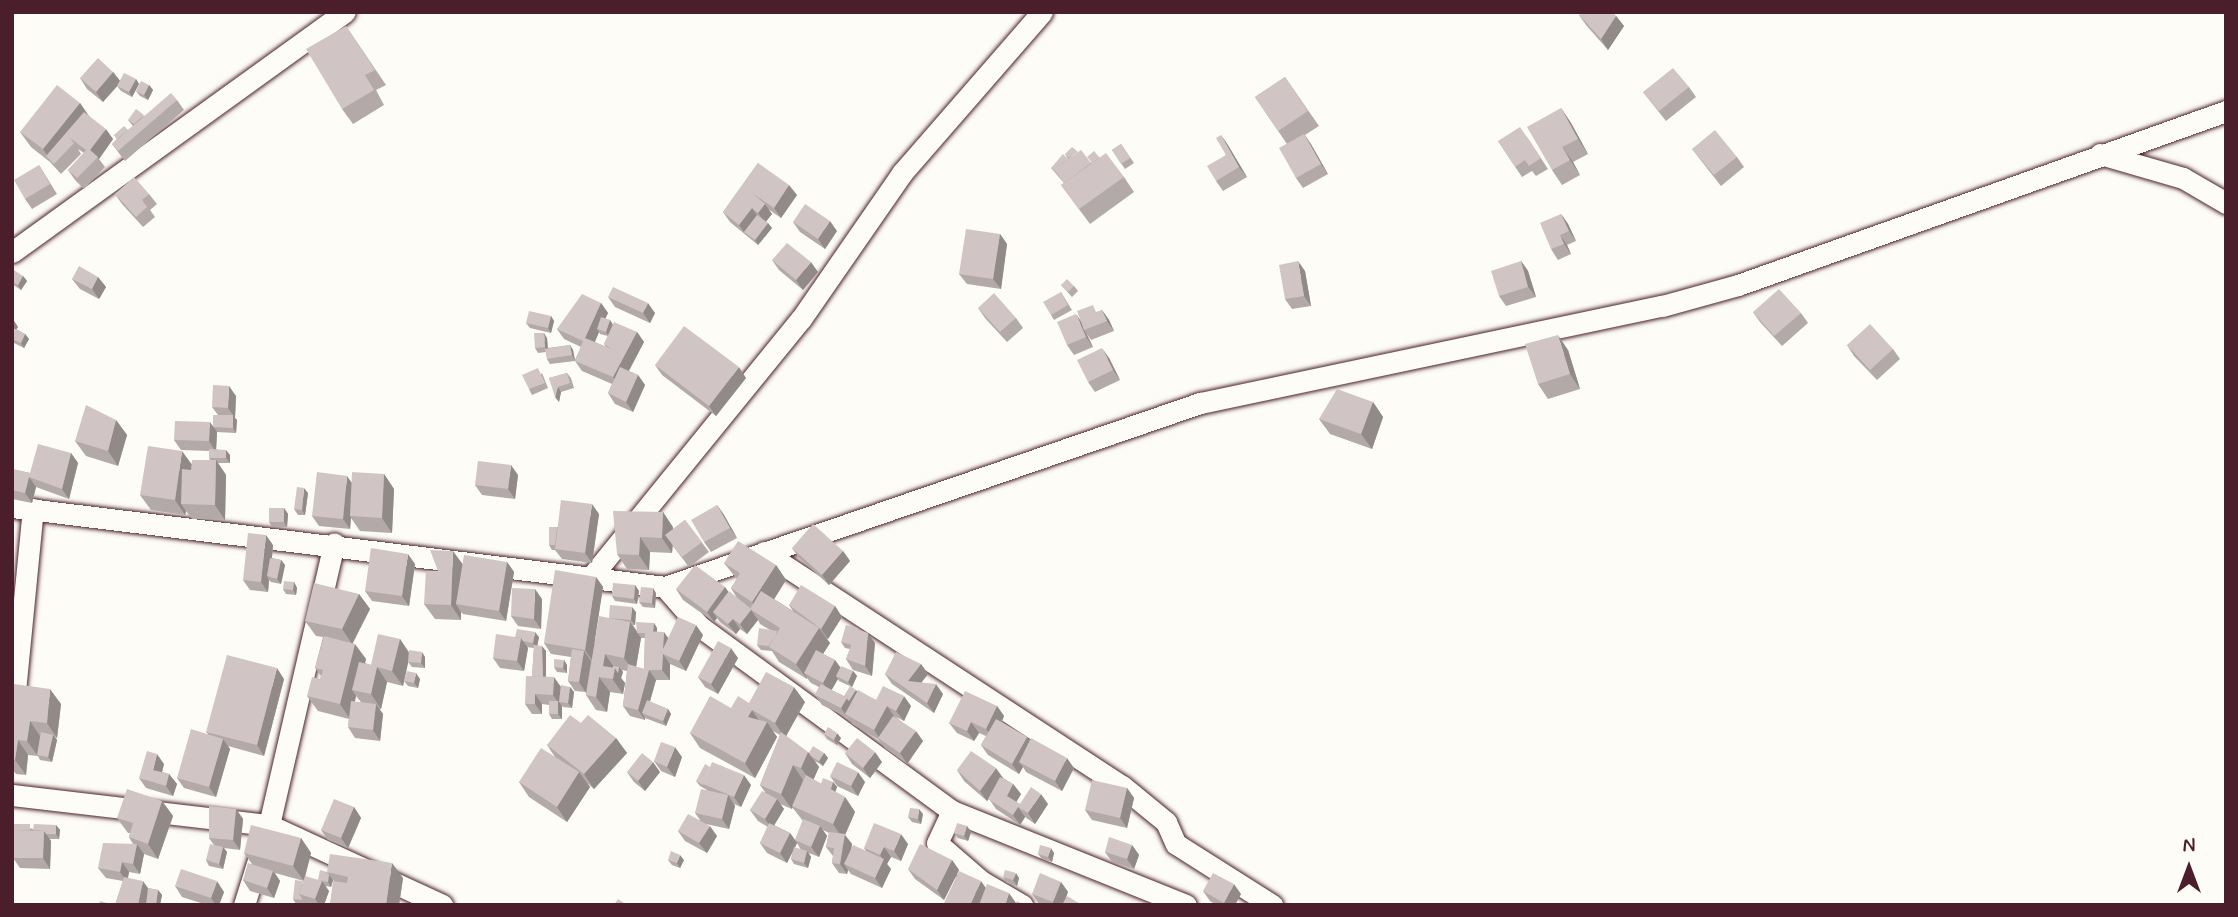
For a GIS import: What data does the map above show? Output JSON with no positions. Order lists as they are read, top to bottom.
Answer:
{
  "north": "top"
}
